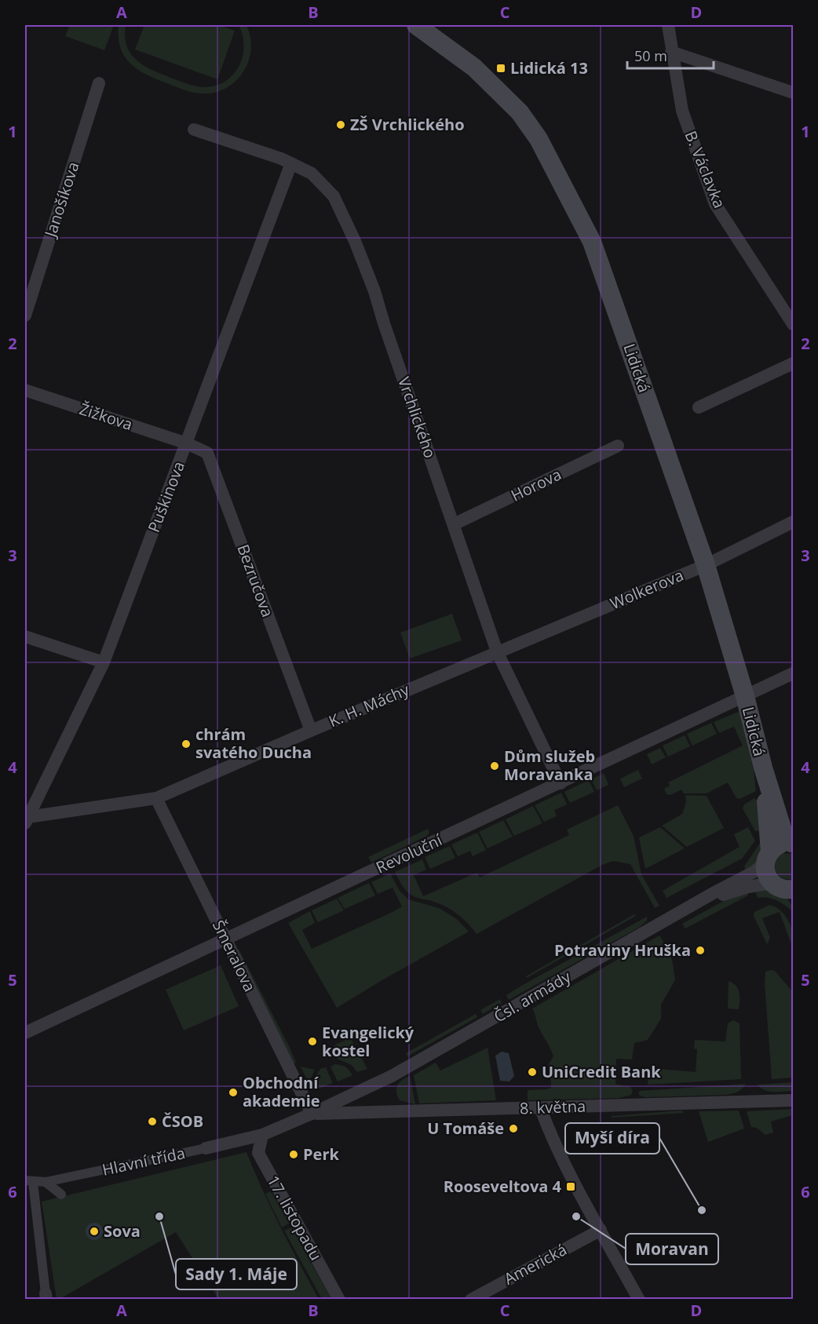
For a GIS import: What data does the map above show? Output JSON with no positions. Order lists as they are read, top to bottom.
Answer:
{
  "streets": {
    "main road": ["Lidická"],
    "street": [
      "B. Václavka",
      "Janošíkova",
      "Žižkova",
      "Vrchlického",
      "Horova",
      "Puškinova",
      "Bezručova",
      "Wolkerova",
      "K. H. Máchy",
      "Revoluční",
      "Šmeralova",
      "Čsl. armády",
      "8. května",
      "Hlavní třída",
      "17. listopadu",
      "Americká"
    ]
  },
  "crossings": [
    ["Lidická", "Wolkerova"],
    ["Lidická", "Revoluční"],
    ["Lidická", "Čsl. armády"],
    ["Žižkova", "Puškinova"],
    ["Žižkova", "Bezručova"],
    ["Vrchlického", "Horova"],
    ["Vrchlického", "Puškinova"],
    ["Vrchlického", "Wolkerova"],
    ["Vrchlického", "K. H. Máchy"],
    ["Vrchlického", "Revoluční"],
    ["Puškinova", "Bezručova"],
    ["Puškinova", "K. H. Máchy"],
    ["Bezručova", "K. H. Máchy"],
    ["Wolkerova", "K. H. Máchy"],
    ["K. H. Máchy", "Šmeralova"],
    ["Revoluční", "Šmeralova"],
    ["Šmeralova", "Čsl. armády"],
    ["Šmeralova", "8. května"],
    ["Šmeralova", "Hlavní třída"],
    ["Čsl. armády", "8. května"],
    ["Čsl. armády", "Hlavní třída"],
    ["8. května", "Hlavní třída"],
    ["Hlavní třída", "17. listopadu"]
  ],
  "places": {
    "transit": ["Lidická 13", "Rooseveltova 4"],
    "other": [
      "ZŠ Vrchlického",
      "chrám svatého Ducha",
      "Dům služeb Moravanka",
      "Potraviny Hruška",
      "Evangelický kostel",
      "UniCredit Bank",
      "Obchodní akademie",
      "ČSOB",
      "U Tomáše",
      "Perk",
      "Myší díra",
      "Sady 1. Máje",
      "Moravan",
      "Sova"
    ]
  },
  "scale_bar": "50 m",
  "grid": {
    "columns": [
      "A",
      "B",
      "C",
      "D"
    ],
    "rows": [
      "1",
      "2",
      "3",
      "4",
      "5",
      "6"
    ]
  }
}
